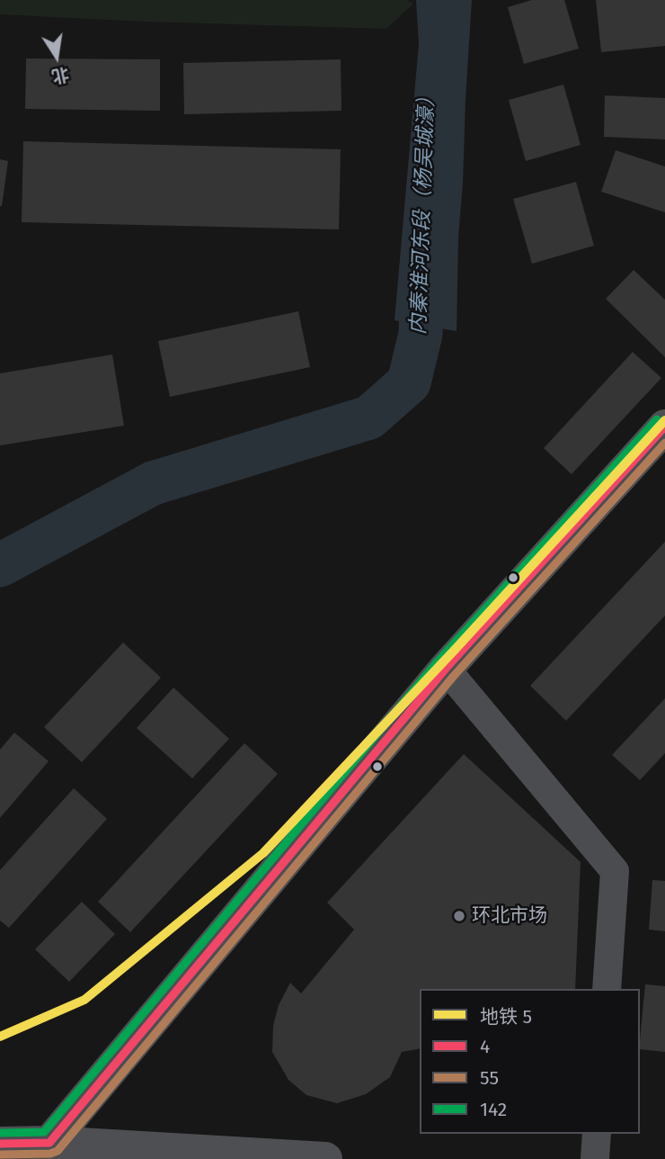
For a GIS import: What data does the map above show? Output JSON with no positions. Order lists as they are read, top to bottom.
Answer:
{
  "water": ["内秦淮河东段（杨吴城濠）"],
  "places": ["环北市场"],
  "lines": [
    "transit line 142",
    "metro line 5",
    "transit line 4",
    "transit line 55"
  ],
  "legend": [
    "地铁 5",
    "4",
    "55",
    "142"
  ],
  "north": "bottom"
}
